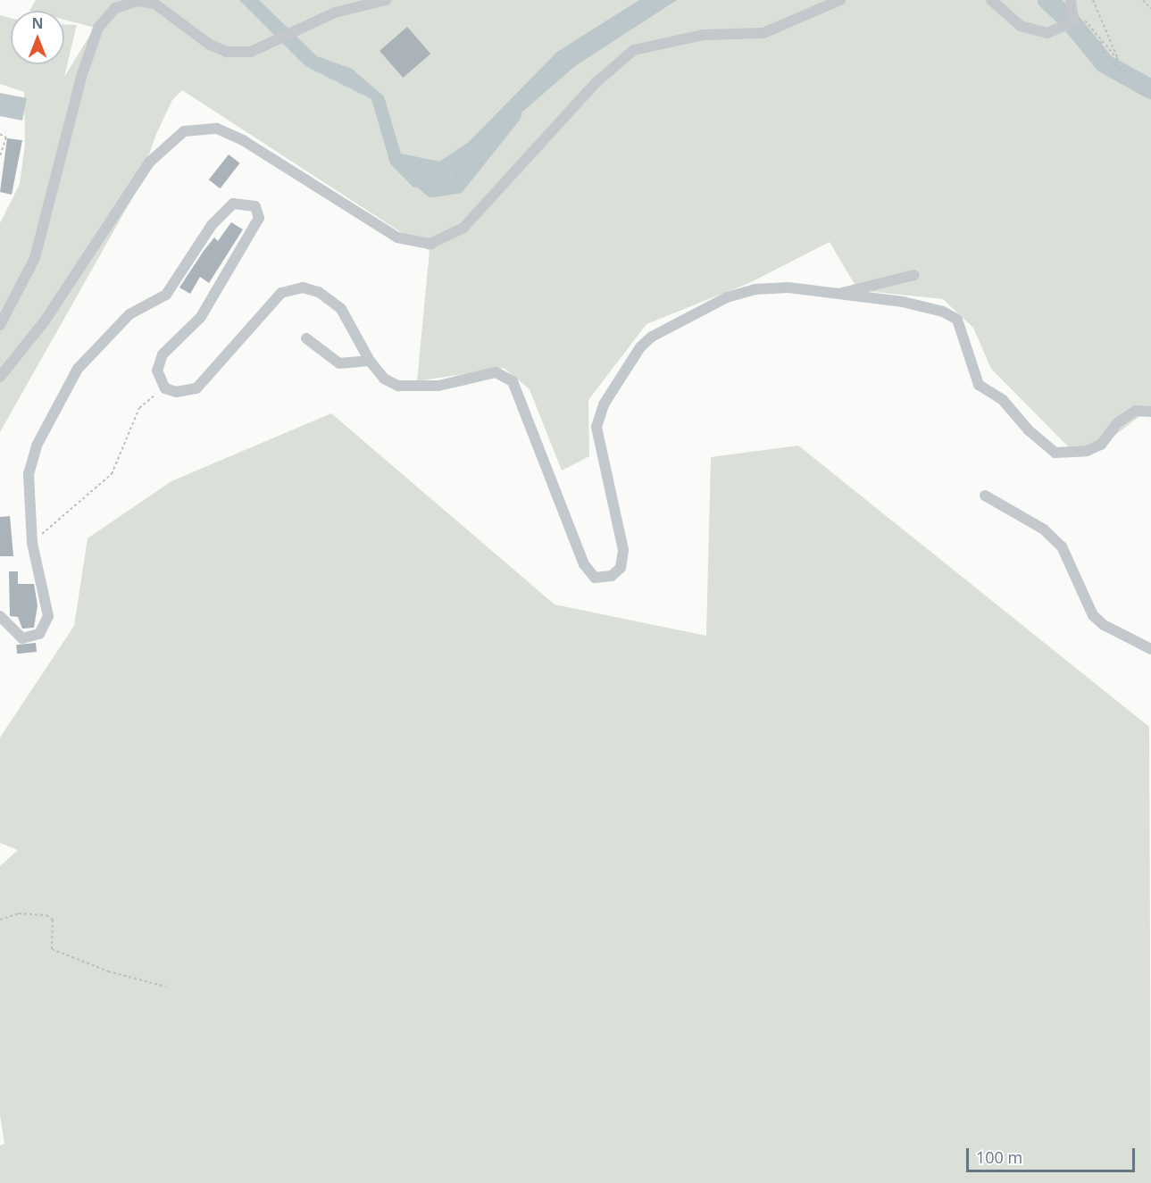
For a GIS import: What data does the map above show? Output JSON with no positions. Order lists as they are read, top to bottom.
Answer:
{
  "scale_bar": "100 m",
  "north": "top"
}
